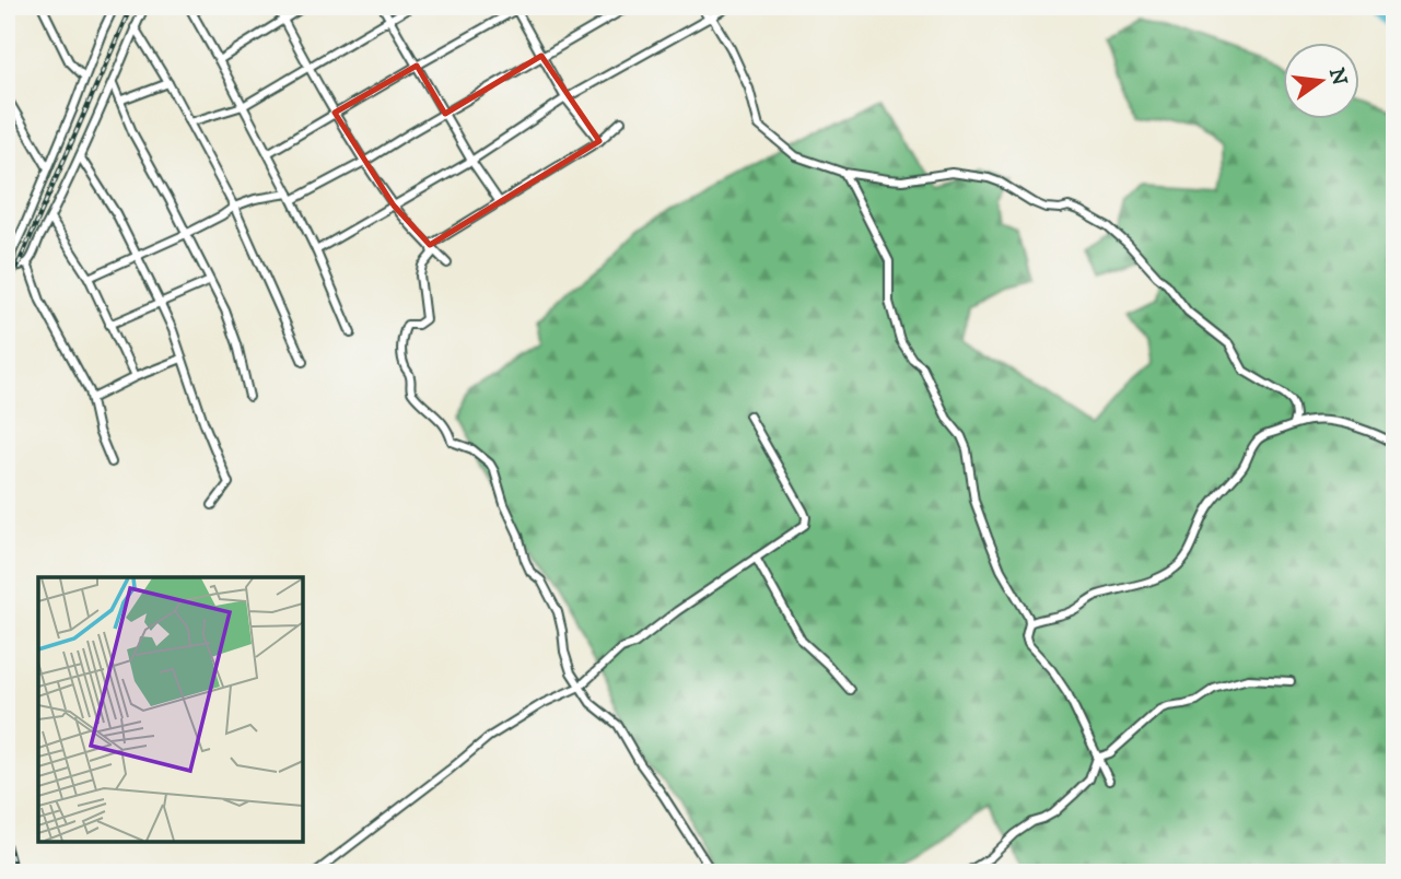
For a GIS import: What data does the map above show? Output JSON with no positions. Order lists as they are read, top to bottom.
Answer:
{
  "north": "right"
}
